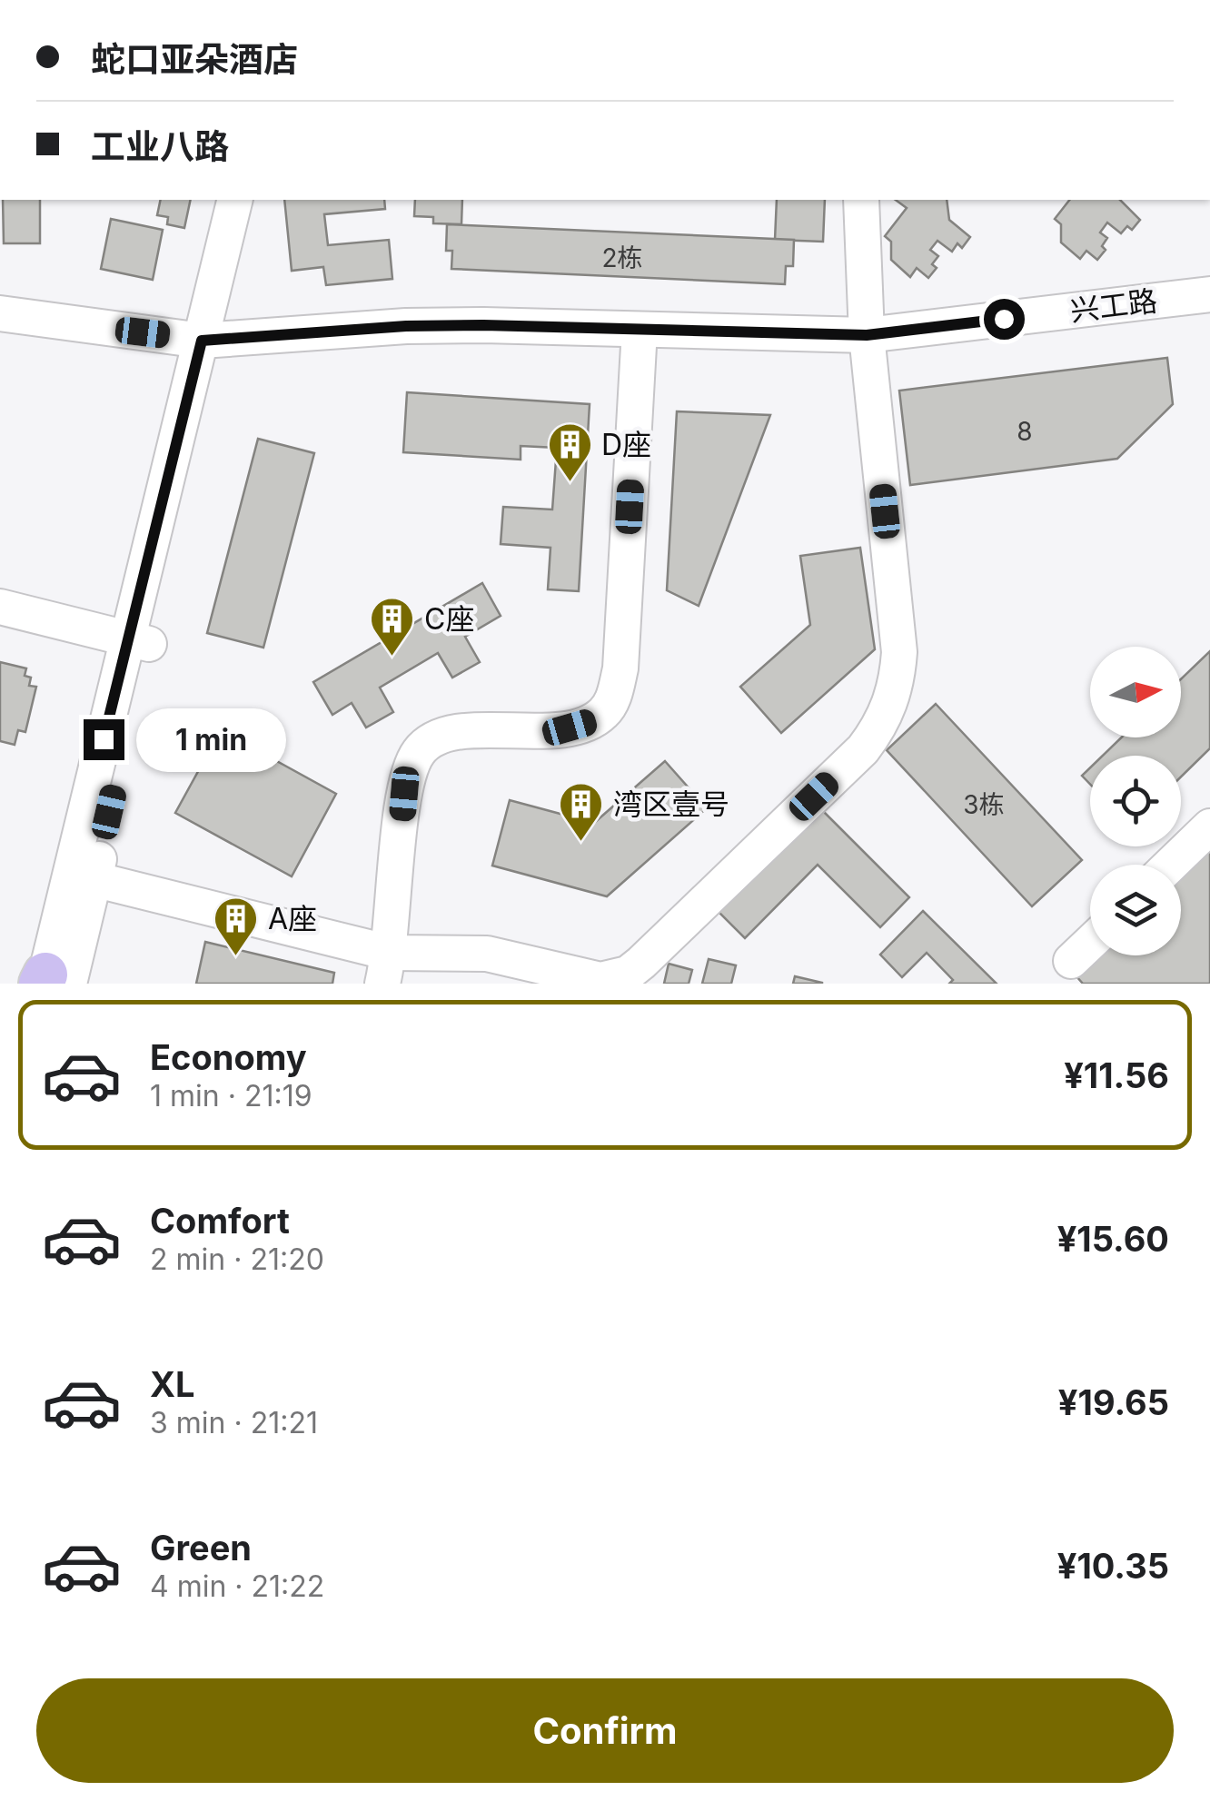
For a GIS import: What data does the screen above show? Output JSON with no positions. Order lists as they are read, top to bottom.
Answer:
{
  "streets": {
    "street": ["兴工路"]
  },
  "places": {
    "building": [
      "D座",
      "C座",
      "湾区壹号",
      "A座"
    ]
  },
  "house_numbers": ["2栋", "8", "3栋"],
  "north": "right",
  "page": {
    "banner": ["蛇口亚朵酒店", "工业八路"],
    "bubble": "1 min",
    "list": [
      {
        "name": "Economy",
        "note": "1 min · 21:19",
        "value": "¥11.56"
      },
      {
        "name": "Comfort",
        "note": "2 min · 21:20",
        "value": "¥15.60"
      },
      {
        "name": "XL",
        "note": "3 min · 21:21",
        "value": "¥19.65"
      },
      {
        "name": "Green",
        "note": "4 min · 21:22",
        "value": "¥10.35"
      }
    ],
    "buttons": "Confirm"
  }
}
